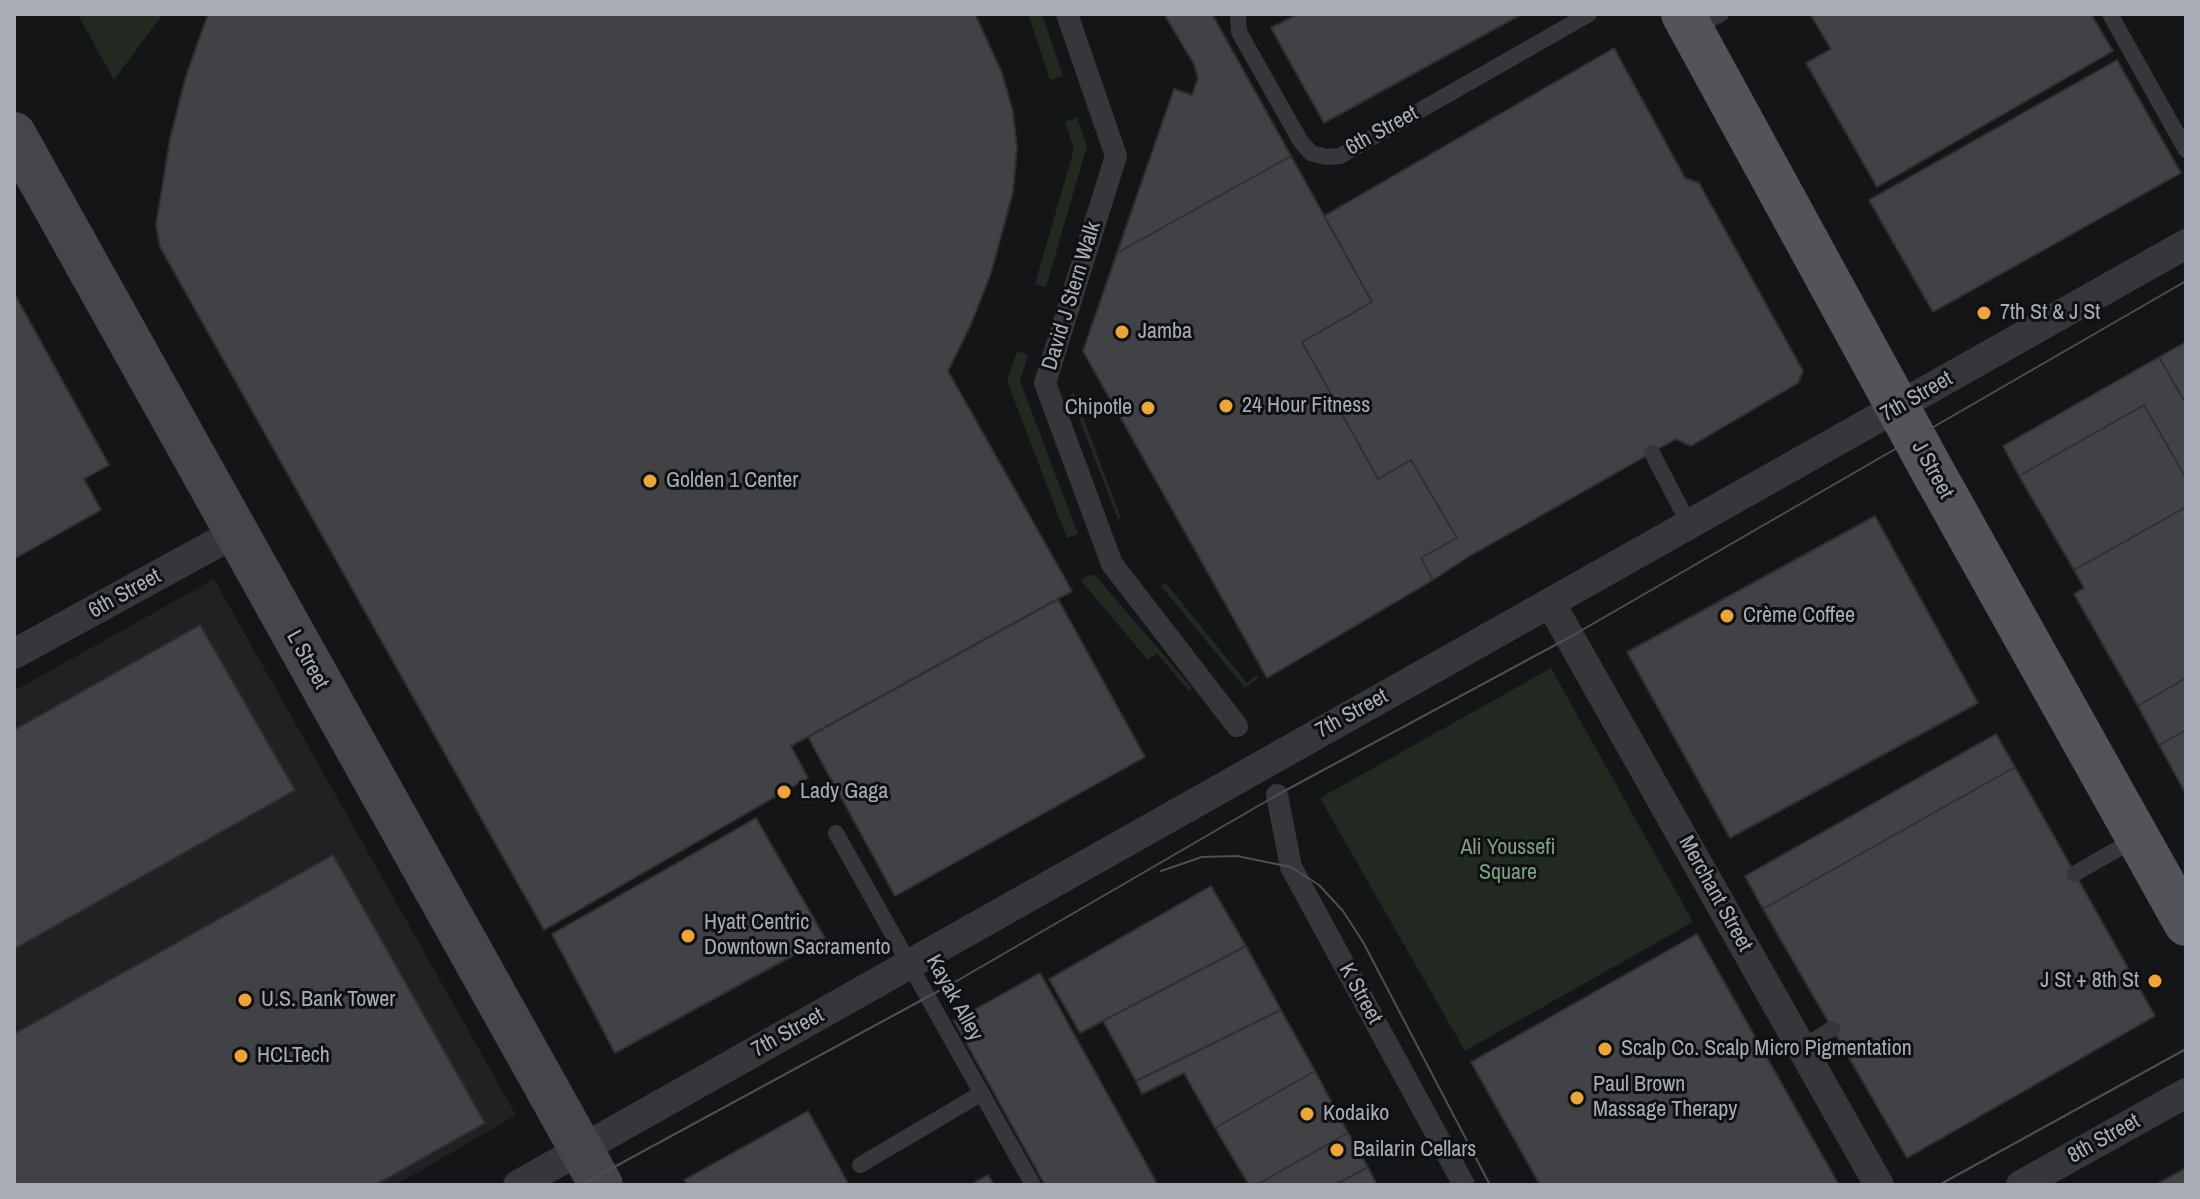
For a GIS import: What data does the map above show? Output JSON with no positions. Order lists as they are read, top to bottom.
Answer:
{
  "streets": {
    "main road": ["J Street", "L Street"],
    "street": [
      "6th Street",
      "David J Stern Walk",
      "7th Street",
      "Merchant Street",
      "K Street",
      "8th Street"
    ],
    "lane": ["Kayak Alley"]
  },
  "crossings": [
    ["6th Street", "L Street"],
    ["7th Street", "J Street"],
    ["7th Street", "L Street"],
    ["7th Street", "Merchant Street"],
    ["7th Street", "Kayak Alley"]
  ],
  "parks": ["Ali Youssefi Square"],
  "places": [
    "7th St & J St",
    "Jamba",
    "24 Hour Fitness",
    "Chipotle",
    "Golden 1 Center",
    "Crème Coffee",
    "Lady Gaga",
    "Hyatt Centric Downtown Sacramento",
    "J St + 8th St",
    "U.S. Bank Tower",
    "Scalp Co. Scalp Micro Pigmentation",
    "HCLTech",
    "Paul Brown Massage Therapy",
    "Kodaiko",
    "Bailarin Cellars"
  ]
}
